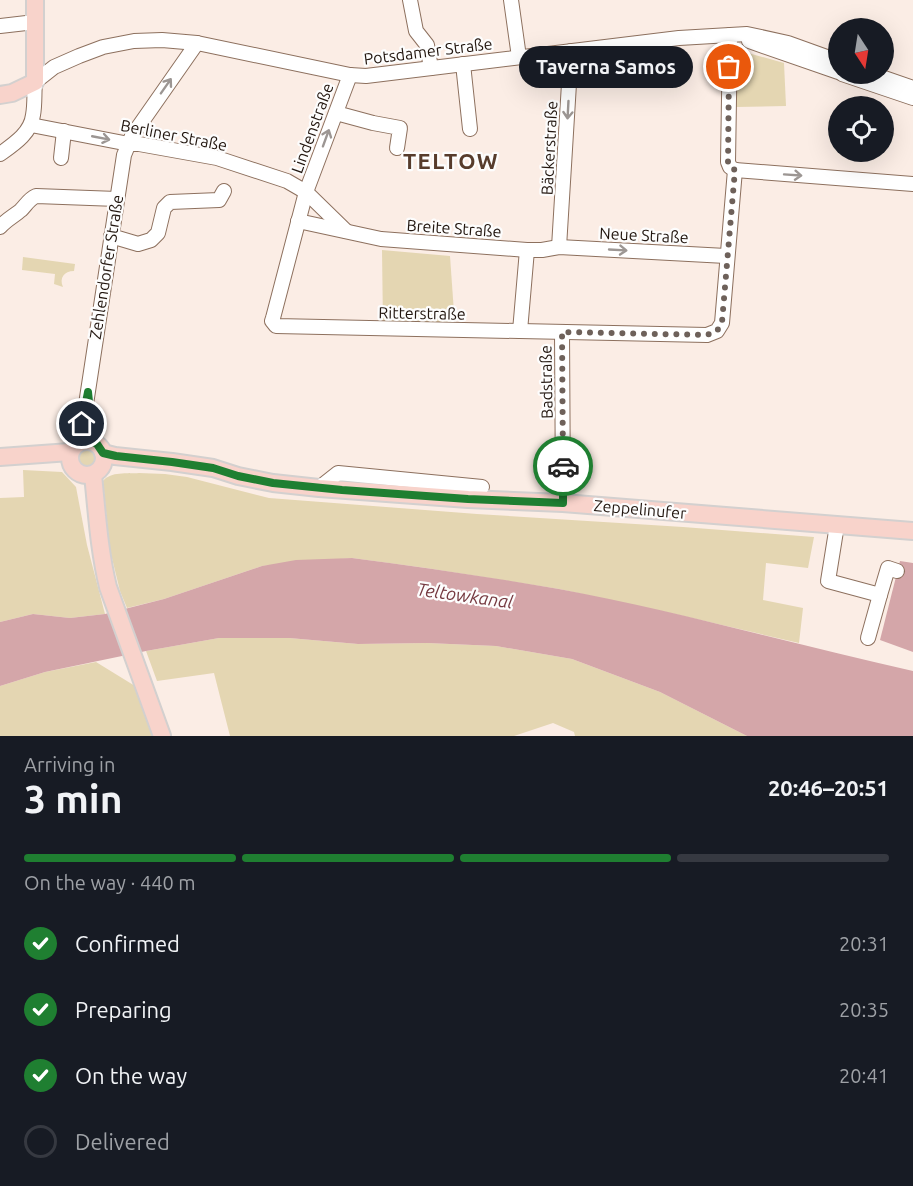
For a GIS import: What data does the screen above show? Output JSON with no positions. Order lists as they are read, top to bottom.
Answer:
{
  "streets": {
    "main road": ["Zehlendorfer Straße", "Zeppelinufer"],
    "street": [
      "Potsdamer Straße",
      "Lindenstraße",
      "Berliner Straße",
      "Bäckerstraße",
      "Breite Straße",
      "Neue Straße",
      "Ritterstraße",
      "Badstraße"
    ]
  },
  "crossings": [
    ["Potsdamer Straße", "Lindenstraße"],
    ["Potsdamer Straße", "Bäckerstraße"],
    ["Potsdamer Straße", "Zehlendorfer Straße"],
    ["Lindenstraße", "Berliner Straße"],
    ["Lindenstraße", "Ritterstraße"],
    ["Berliner Straße", "Zehlendorfer Straße"],
    ["Berliner Straße", "Ritterstraße"],
    ["Bäckerstraße", "Breite Straße"],
    ["Bäckerstraße", "Neue Straße"],
    ["Breite Straße", "Neue Straße"],
    ["Breite Straße", "Ritterstraße"],
    ["Neue Straße", "Ritterstraße"],
    ["Zehlendorfer Straße", "Zeppelinufer"],
    ["Ritterstraße", "Badstraße"],
    ["Badstraße", "Zeppelinufer"]
  ],
  "one_way": ["Lindenstraße", "Neue Straße"],
  "districts": ["TELTOW"],
  "water": ["Teltowkanal"],
  "places": ["Taverna Samos"],
  "north": "bottom",
  "page": {
    "bubble": "Taverna Samos",
    "heading": ["3 min", "Arriving in", "20:46–20:51"],
    "bar": "On the way · 440 m",
    "list": [
      ["Confirmed", "20:31"],
      ["Preparing", "20:35"],
      ["On the way", "20:41"],
      "Delivered"
    ]
  }
}
